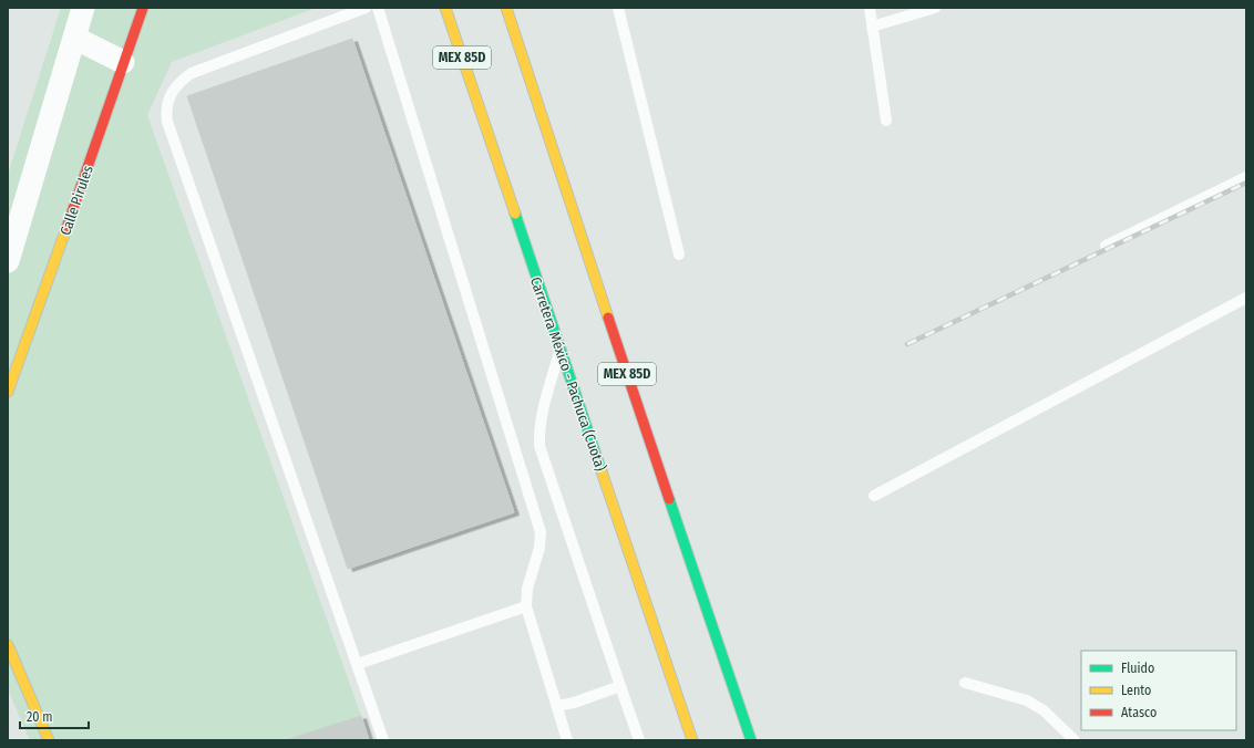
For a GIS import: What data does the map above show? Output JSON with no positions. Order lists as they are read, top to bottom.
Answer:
{
  "streets": {
    "main road": ["MEX 85D", "Calle Pirules", "Carretera México - Pachuca (Cuota)"]
  },
  "legend": ["Fluido", "Lento", "Atasco"],
  "scale_bar": "20 m"
}
